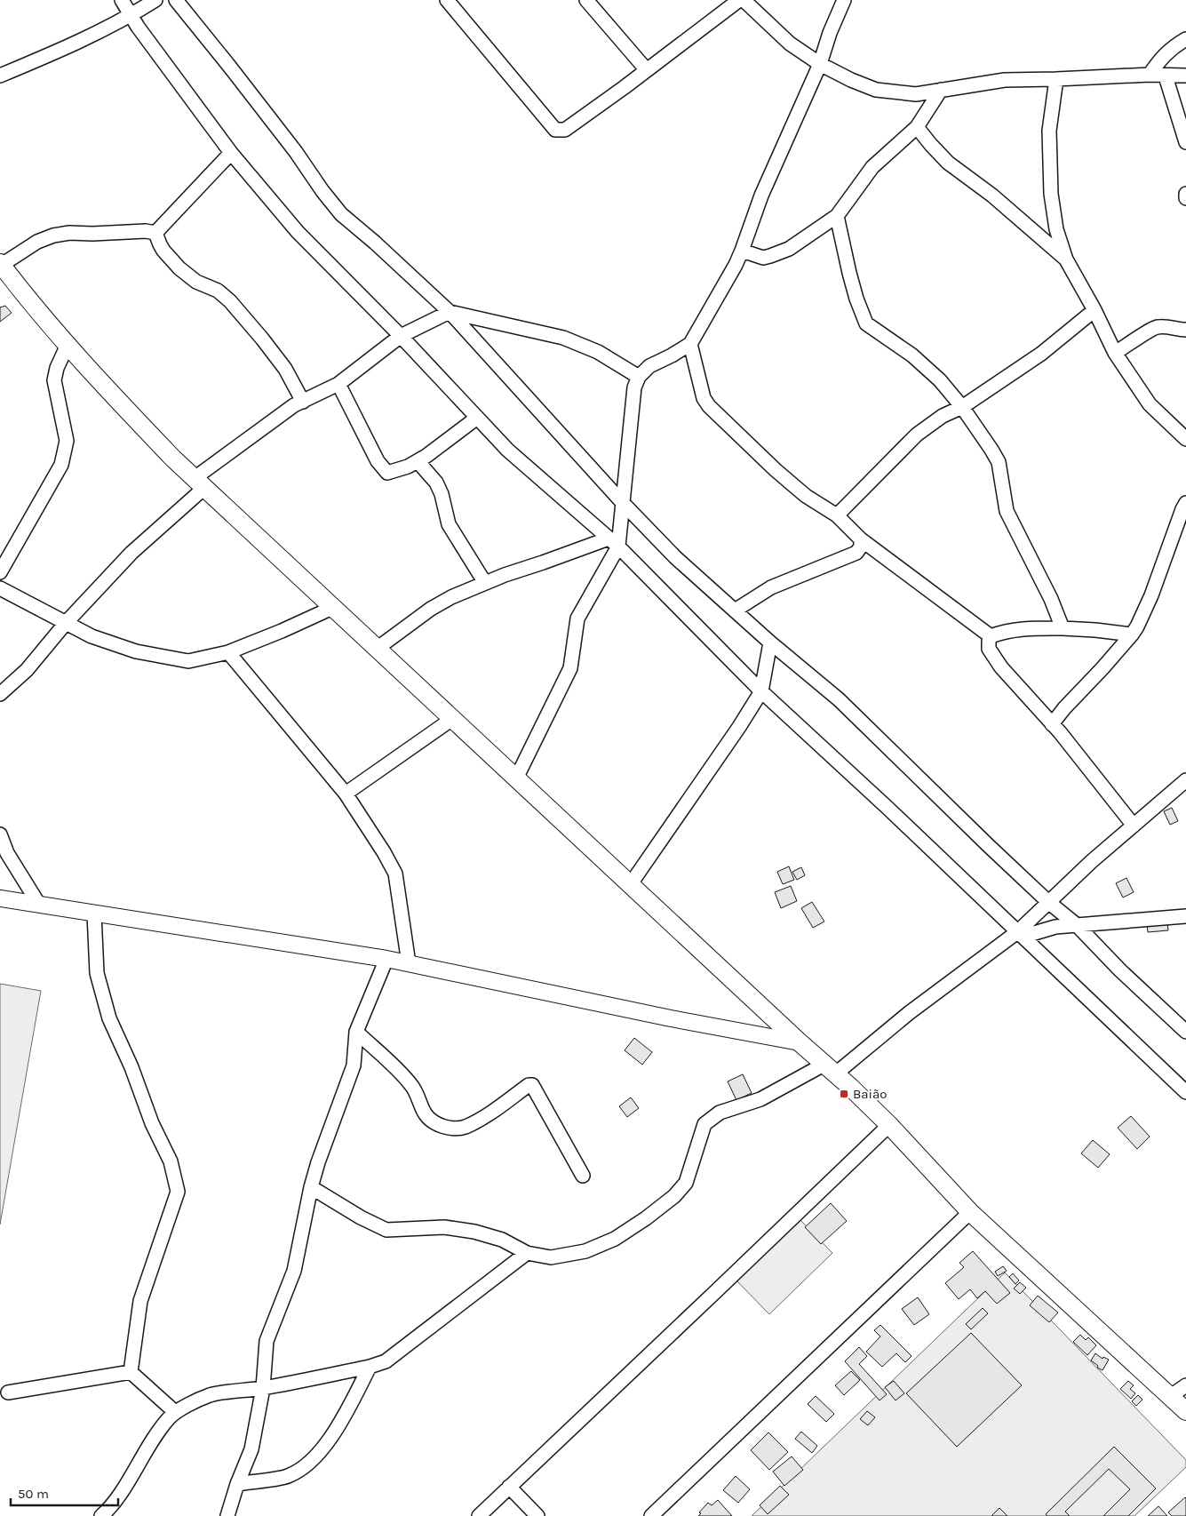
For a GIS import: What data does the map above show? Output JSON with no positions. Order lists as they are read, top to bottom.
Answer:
{
  "places": {
    "transit": ["Baião"]
  },
  "scale_bar": "50 m"
}
